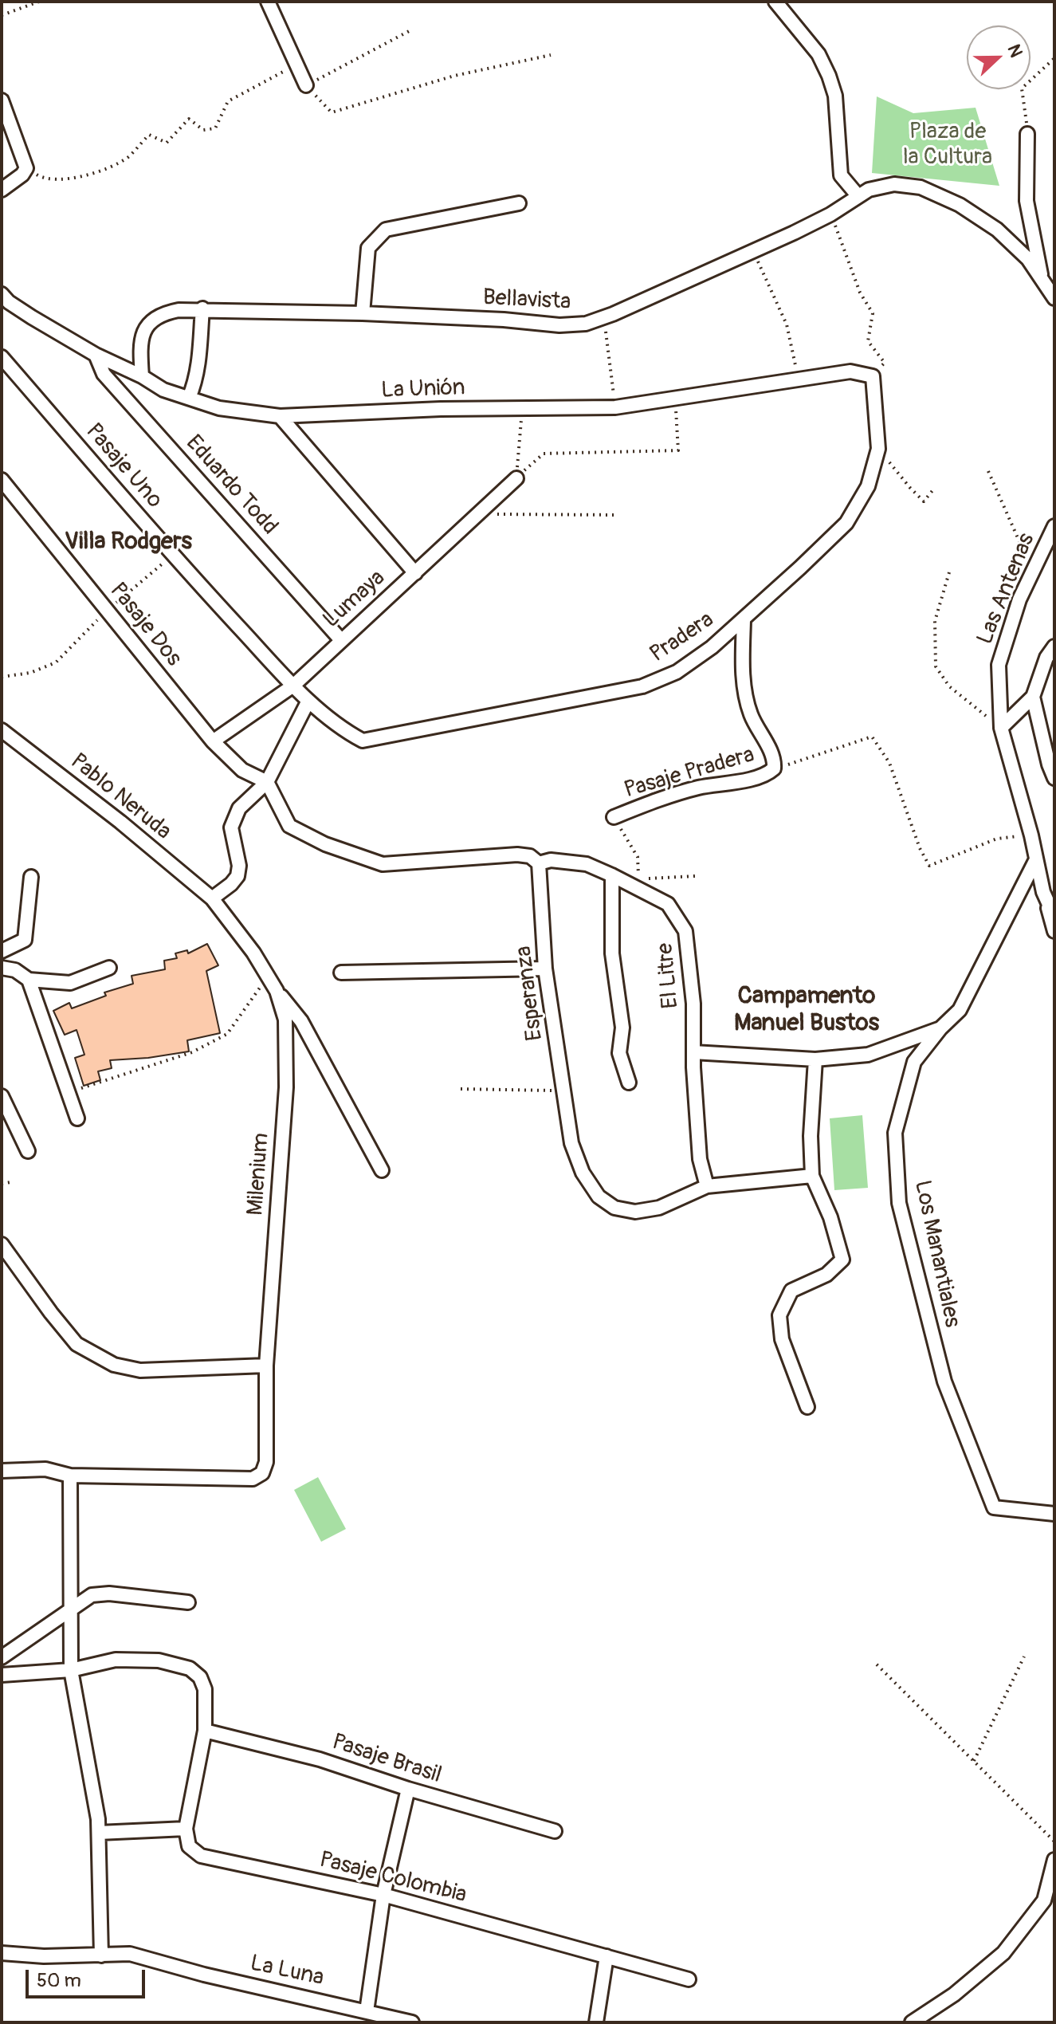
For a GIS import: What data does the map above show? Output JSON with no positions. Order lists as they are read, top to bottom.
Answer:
{
  "streets": {
    "street": [
      "Bellavista",
      "La Unión",
      "Pasaje Uno",
      "Eduardo Todd",
      "Las Antenas",
      "Lumaya",
      "Pasaje Dos",
      "Pradera",
      "Pasaje Pradera",
      "Pablo Neruda",
      "El Litre",
      "Esperanza",
      "Milenium",
      "Los Manantiales",
      "Pasaje Brasil",
      "Pasaje Colombia",
      "La Luna"
    ]
  },
  "crossings": [
    ["Bellavista", "La Unión"],
    ["La Unión", "Eduardo Todd"],
    ["La Unión", "Pradera"],
    ["Pasaje Uno", "Lumaya"],
    ["Pasaje Uno", "Pradera"],
    ["Eduardo Todd", "Lumaya"],
    ["Las Antenas", "Los Manantiales"],
    ["Lumaya", "Pasaje Dos"],
    ["Lumaya", "Pradera"],
    ["Pradera", "Pasaje Pradera"],
    ["Pablo Neruda", "Milenium"],
    ["El Litre", "Esperanza"]
  ],
  "districts": ["Villa Rodgers", "Campamento Manuel Bustos"],
  "parks": ["Plaza de la Cultura"],
  "scale_bar": "50 m",
  "north": "right"
}
